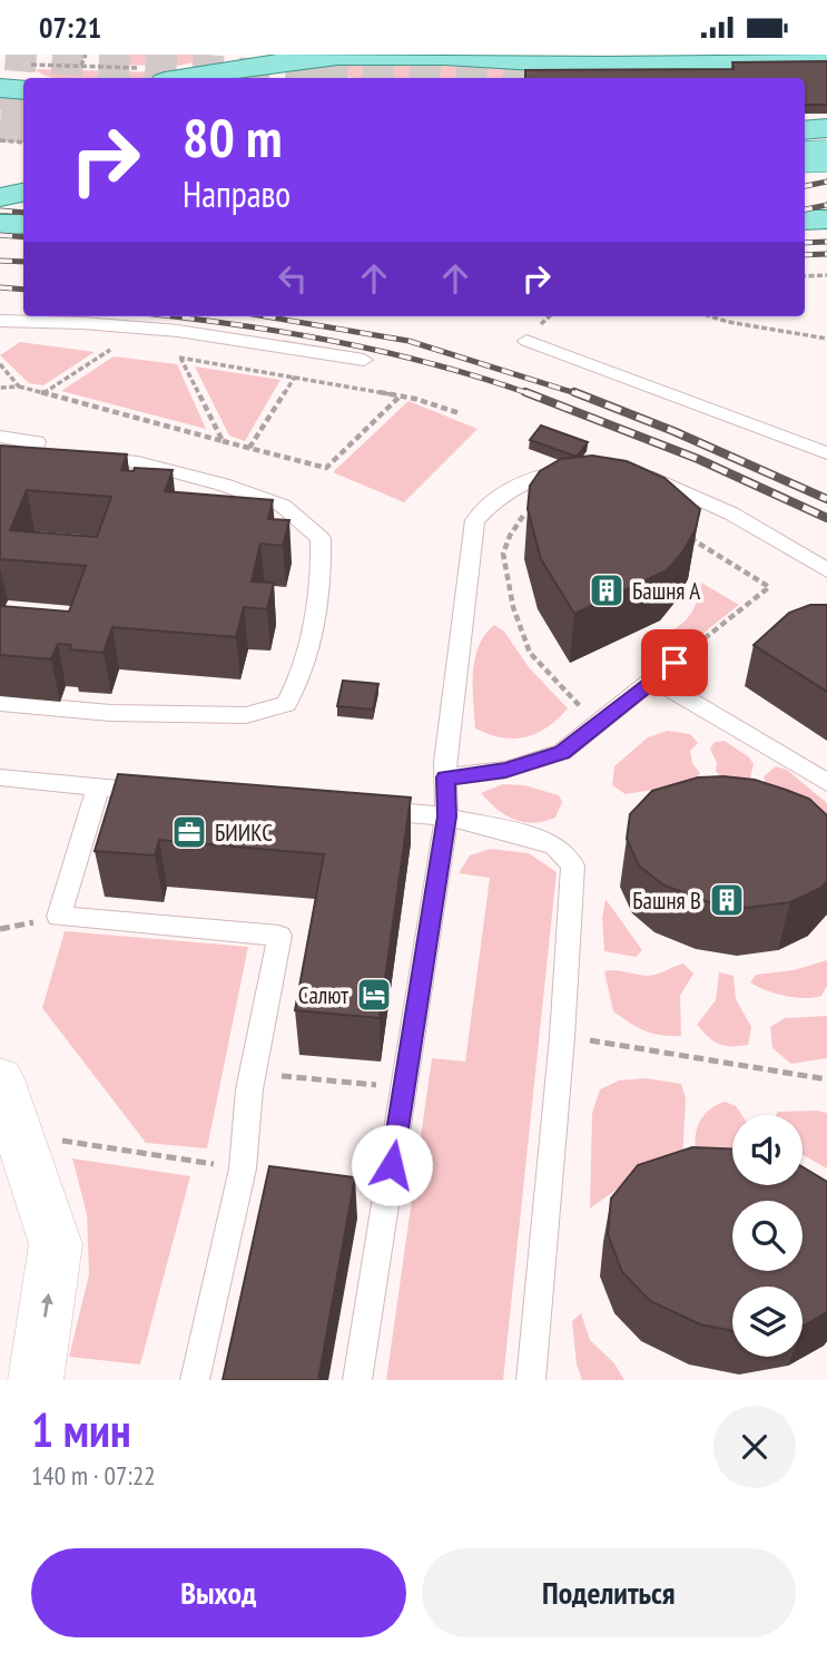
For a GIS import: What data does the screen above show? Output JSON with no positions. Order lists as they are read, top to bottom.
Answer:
{
  "places": {
    "building": ["Башня А", "Башня B"],
    "office": ["БИИКС"],
    "hotel": ["Салют"]
  },
  "page": {
    "status": "07:21",
    "turn": ["80 m", "Направо"],
    "heading": ["1 мин", "140 m · 07:22"],
    "buttons": ["Выход", "Поделиться"]
  }
}
